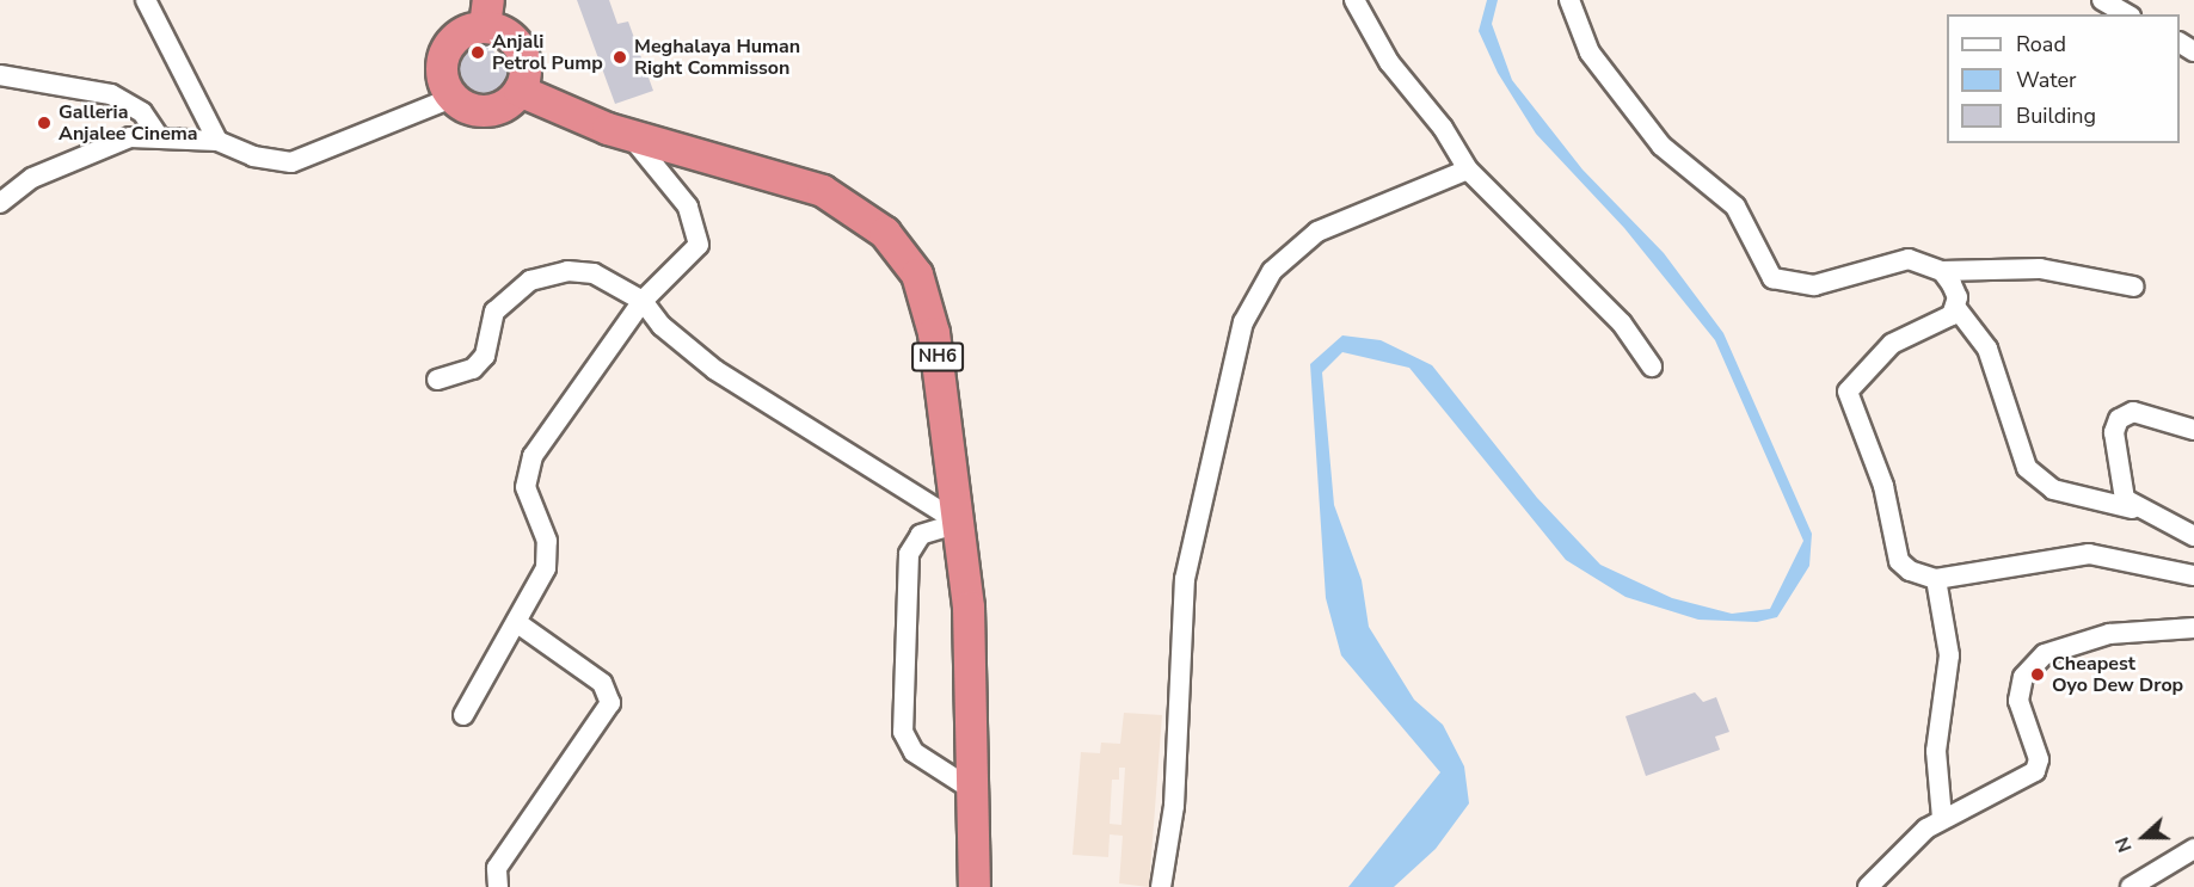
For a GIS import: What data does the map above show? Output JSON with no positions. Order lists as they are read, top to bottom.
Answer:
{
  "streets": {
    "highway": ["NH6"]
  },
  "places": [
    "Anjali Petrol Pump",
    "Meghalaya Human Right Commisson",
    "Galleria Anjalee Cinema",
    "Cheapest Oyo Dew Drop"
  ],
  "legend": ["Road", "Water", "Building"],
  "north": "left"
}
